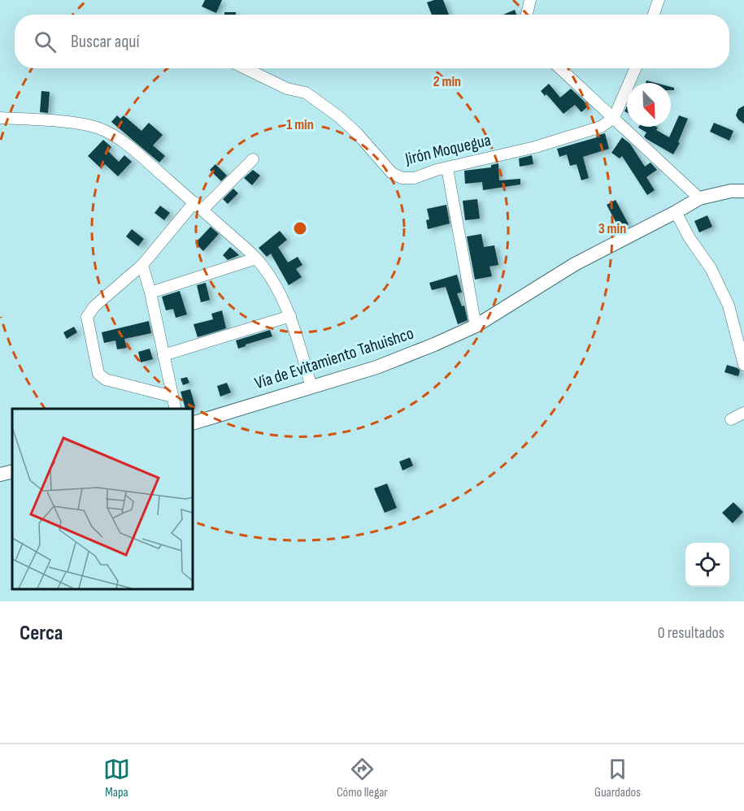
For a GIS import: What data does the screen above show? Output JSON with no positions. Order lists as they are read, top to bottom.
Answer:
{
  "streets": {
    "main road": ["Vía de Evitamiento Tahuishco"],
    "street": ["Jirón Moquegua"]
  },
  "north": "bottom right",
  "page": {
    "search": "Buscar aquí",
    "heading": ["Cerca", "0 resultados"],
    "nav": ["Mapa", "Cómo llegar", "Guardados"]
  },
  "rings": ["2 min", "1 min", "3 min"]
}
